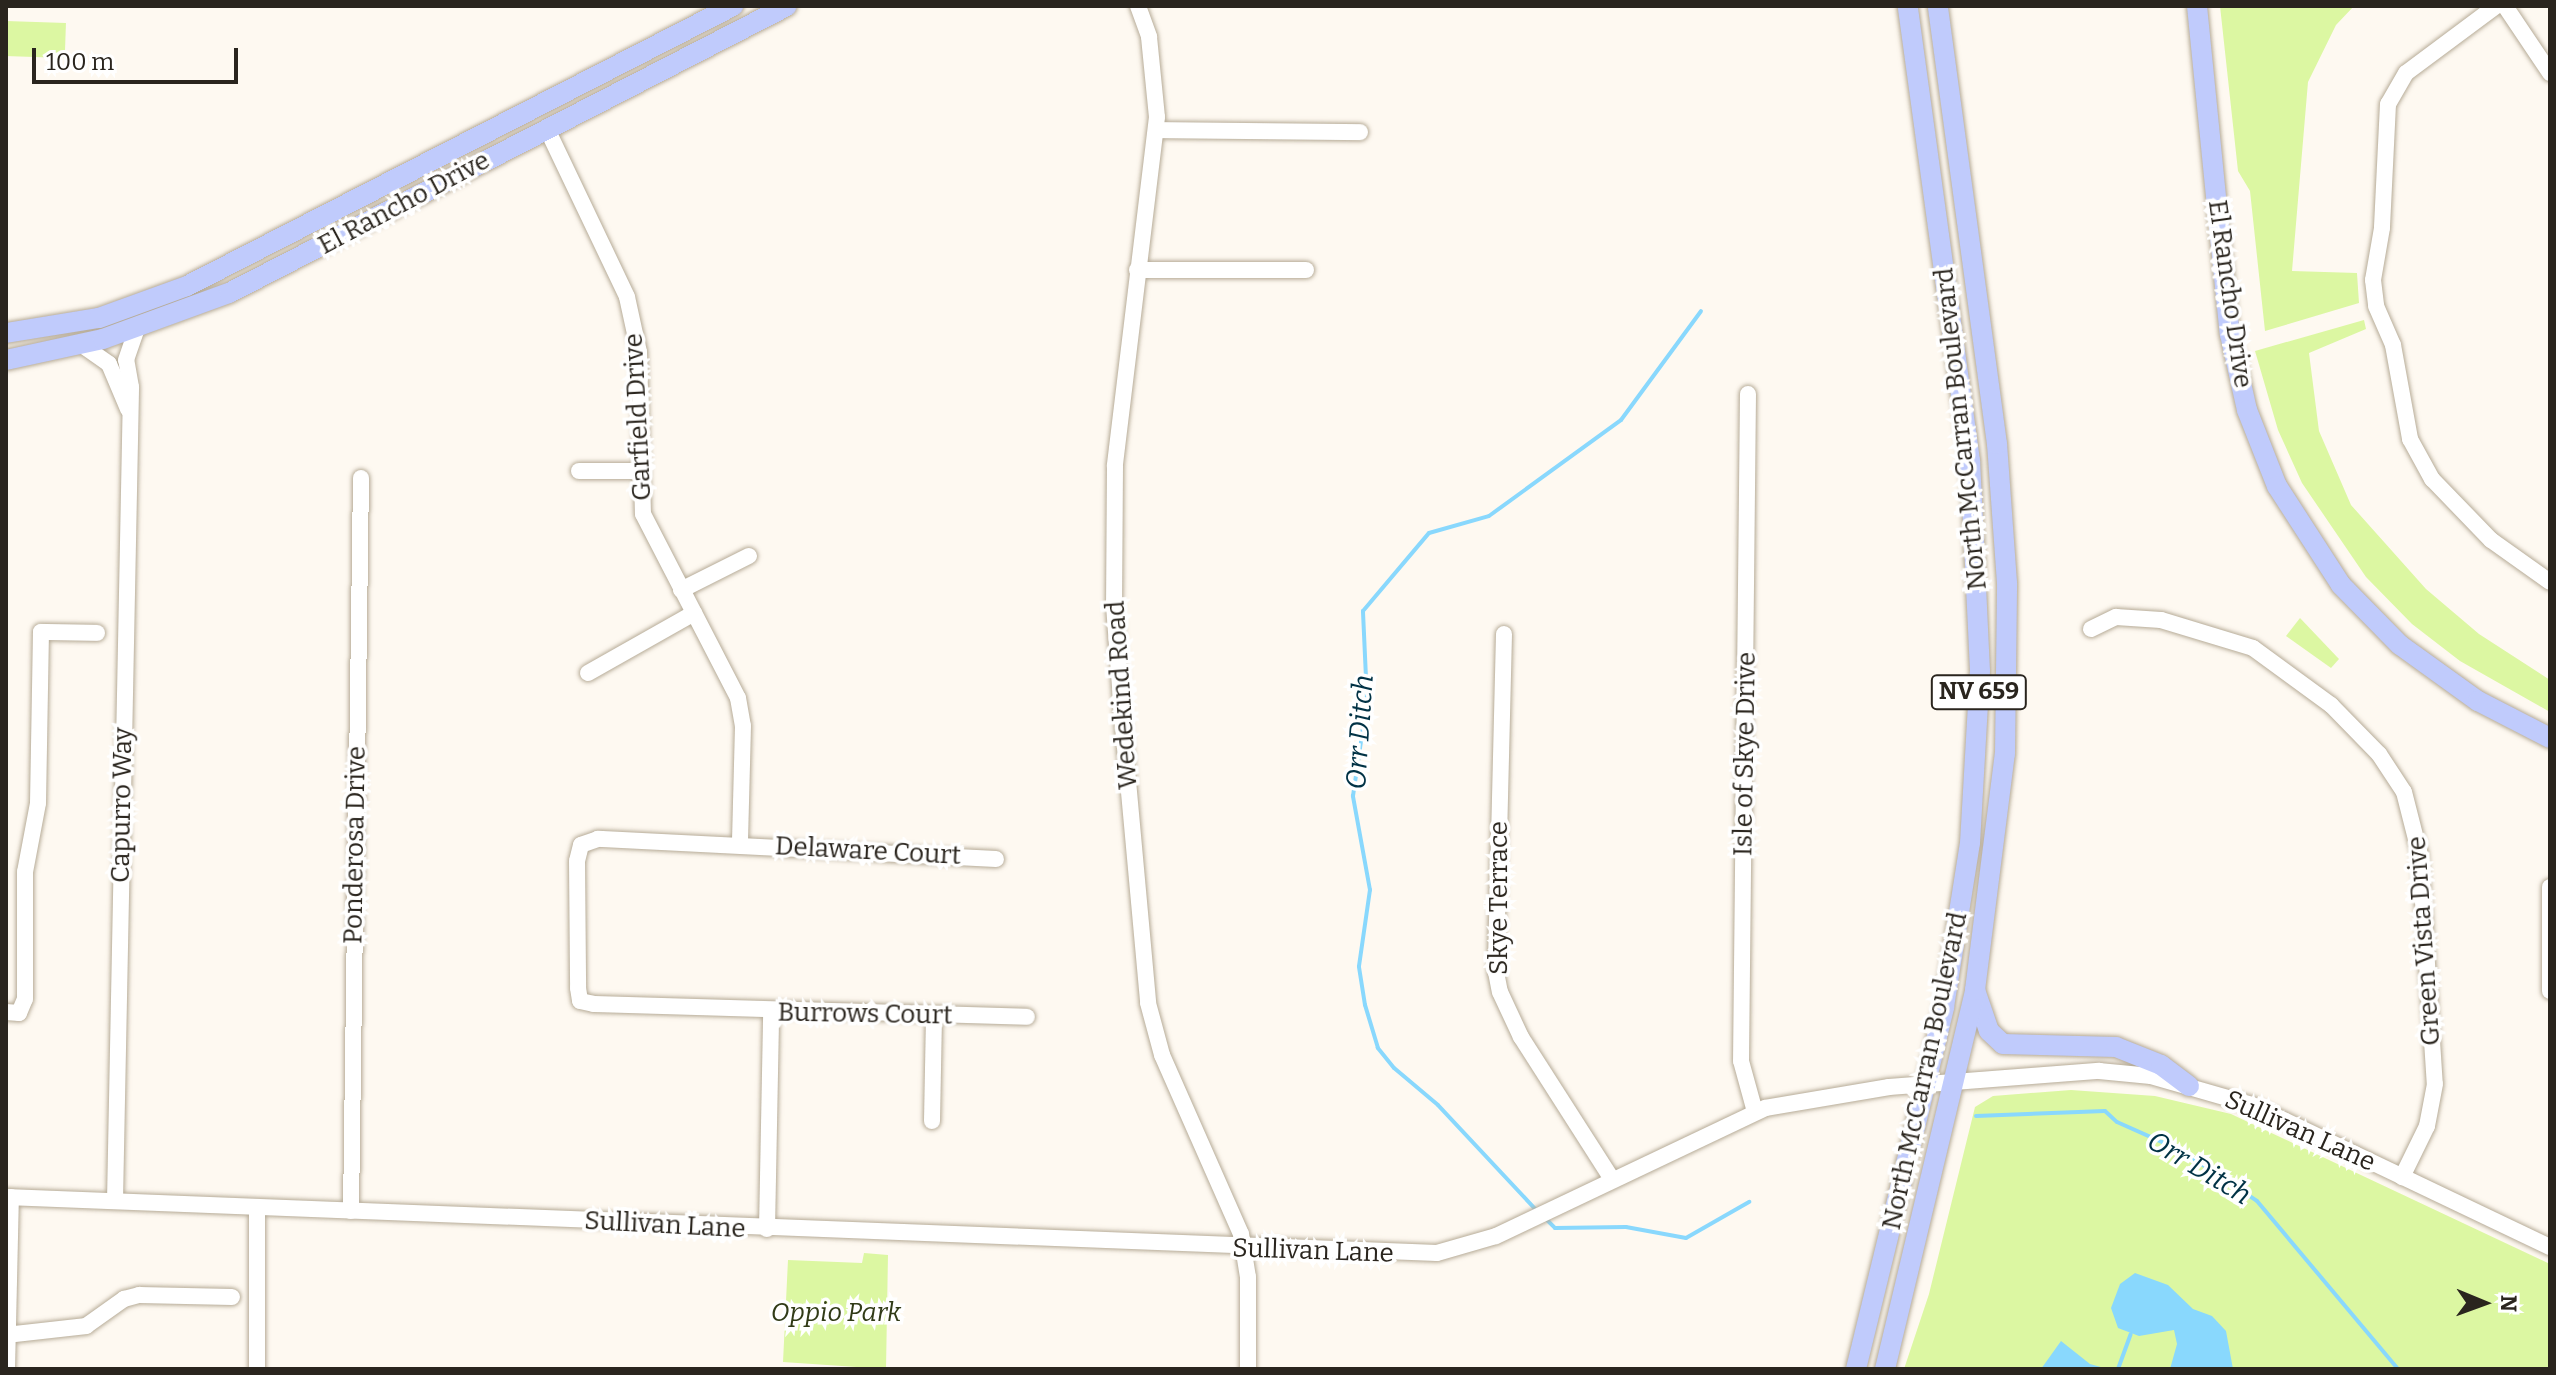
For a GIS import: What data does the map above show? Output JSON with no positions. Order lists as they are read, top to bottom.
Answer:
{
  "streets": {
    "main road": ["El Rancho Drive", "North McCarran Boulevard", "NV 659"],
    "street": [
      "Garfield Drive",
      "Wedekind Road",
      "Isle of Skye Drive",
      "Capurro Way",
      "Ponderosa Drive",
      "Delaware Court",
      "Skye Terrace",
      "Green Vista Drive",
      "Burrows Court",
      "Sullivan Lane"
    ]
  },
  "crossings": [
    ["El Rancho Drive", "Garfield Drive"],
    ["El Rancho Drive", "Capurro Way"],
    ["Garfield Drive", "Delaware Court"],
    ["North McCarran Boulevard", "Sullivan Lane"],
    ["Wedekind Road", "Sullivan Lane"],
    ["Isle of Skye Drive", "Sullivan Lane"],
    ["Capurro Way", "Sullivan Lane"],
    ["Ponderosa Drive", "Sullivan Lane"],
    ["Delaware Court", "Burrows Court"],
    ["Skye Terrace", "Sullivan Lane"],
    ["Green Vista Drive", "Sullivan Lane"]
  ],
  "water": ["Orr Ditch"],
  "parks": ["Oppio Park"],
  "scale_bar": "100 m",
  "north": "right"
}
